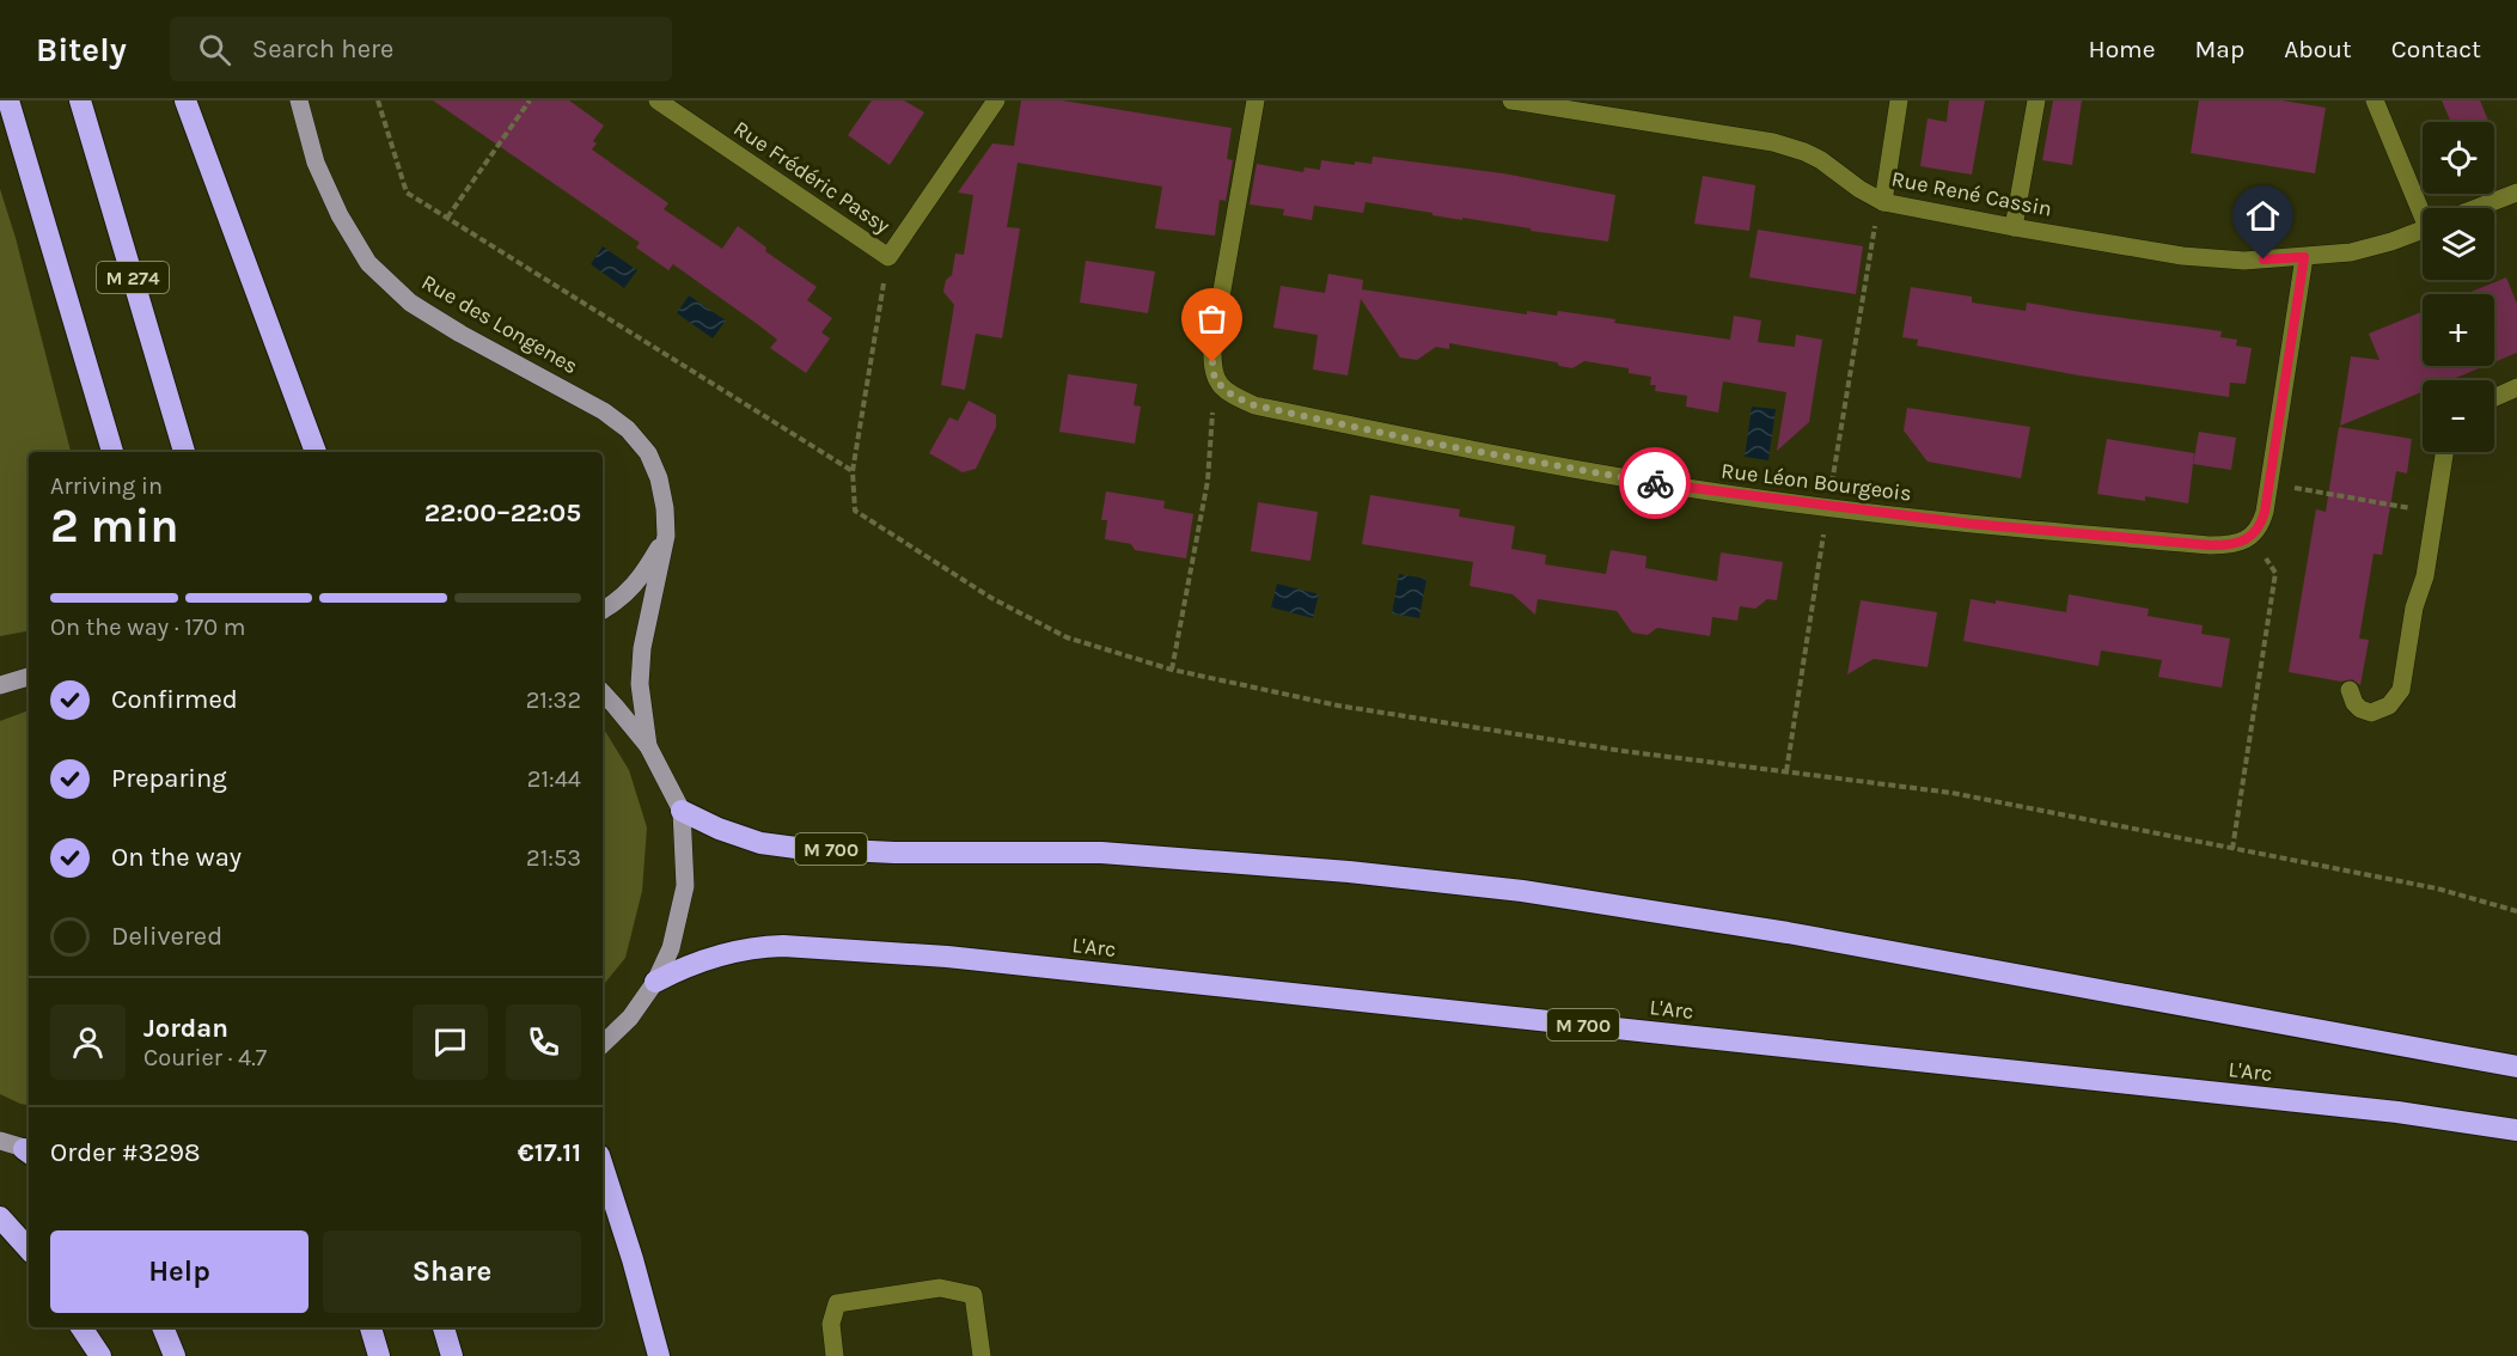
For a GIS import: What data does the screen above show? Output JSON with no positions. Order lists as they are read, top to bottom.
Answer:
{
  "streets": {
    "highway": ["M 274", "M 700", "L'Arc"],
    "main road": ["Rue des Longenes"],
    "street": ["Rue Frédéric Passy", "Rue René Cassin", "Rue Léon Bourgeois"]
  },
  "page": {
    "header": "Bitely",
    "search": "Search here",
    "nav": [
      "Home",
      "Map",
      "About",
      "Contact"
    ],
    "map_buttons": ["+", "−"],
    "heading": ["2 min", "Arriving in", "22:00–22:05"],
    "panel": [
      "Jordan",
      "Courier · 4.7",
      "Order #3298",
      "€17.11"
    ],
    "bar": "On the way · 170 m",
    "list": [
      ["Confirmed", "21:32"],
      ["Preparing", "21:44"],
      ["On the way", "21:53"],
      "Delivered"
    ],
    "buttons": ["Help", "Share"]
  }
}
